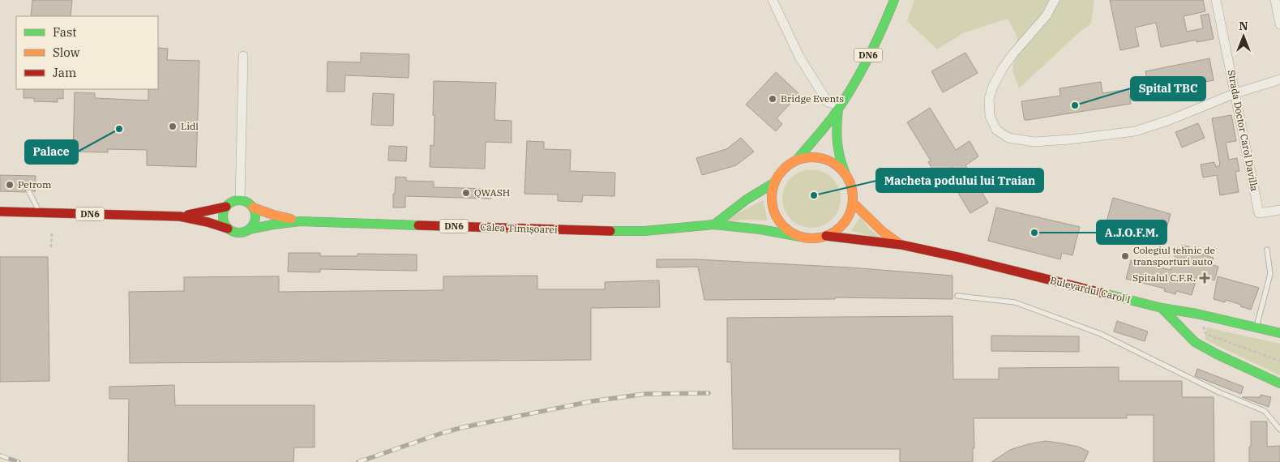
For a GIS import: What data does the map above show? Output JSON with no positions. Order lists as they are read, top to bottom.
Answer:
{
  "streets": {
    "main road": ["DN6", "Calea Timișoarei", "Bulevardul Carol I"],
    "street": ["Strada Doctor Carol Davilla"]
  },
  "crossings": [
    ["DN6", "Calea Timișoarei"],
    ["DN6", "Bulevardul Carol I"],
    ["Calea Timișoarei", "Bulevardul Carol I"]
  ],
  "places": {
    "other": [
      "Bridge Events",
      "Spital TBC",
      "Lidl",
      "Palace",
      "Petrom",
      "QWASH",
      "Macheta podului lui Traian",
      "A.J.O.F.M.",
      "Colegiul tehnic de transporturi auto"
    ],
    "health": ["Spitalul C.F.R."]
  },
  "legend": ["Fast", "Slow", "Jam"],
  "north": "top"
}
